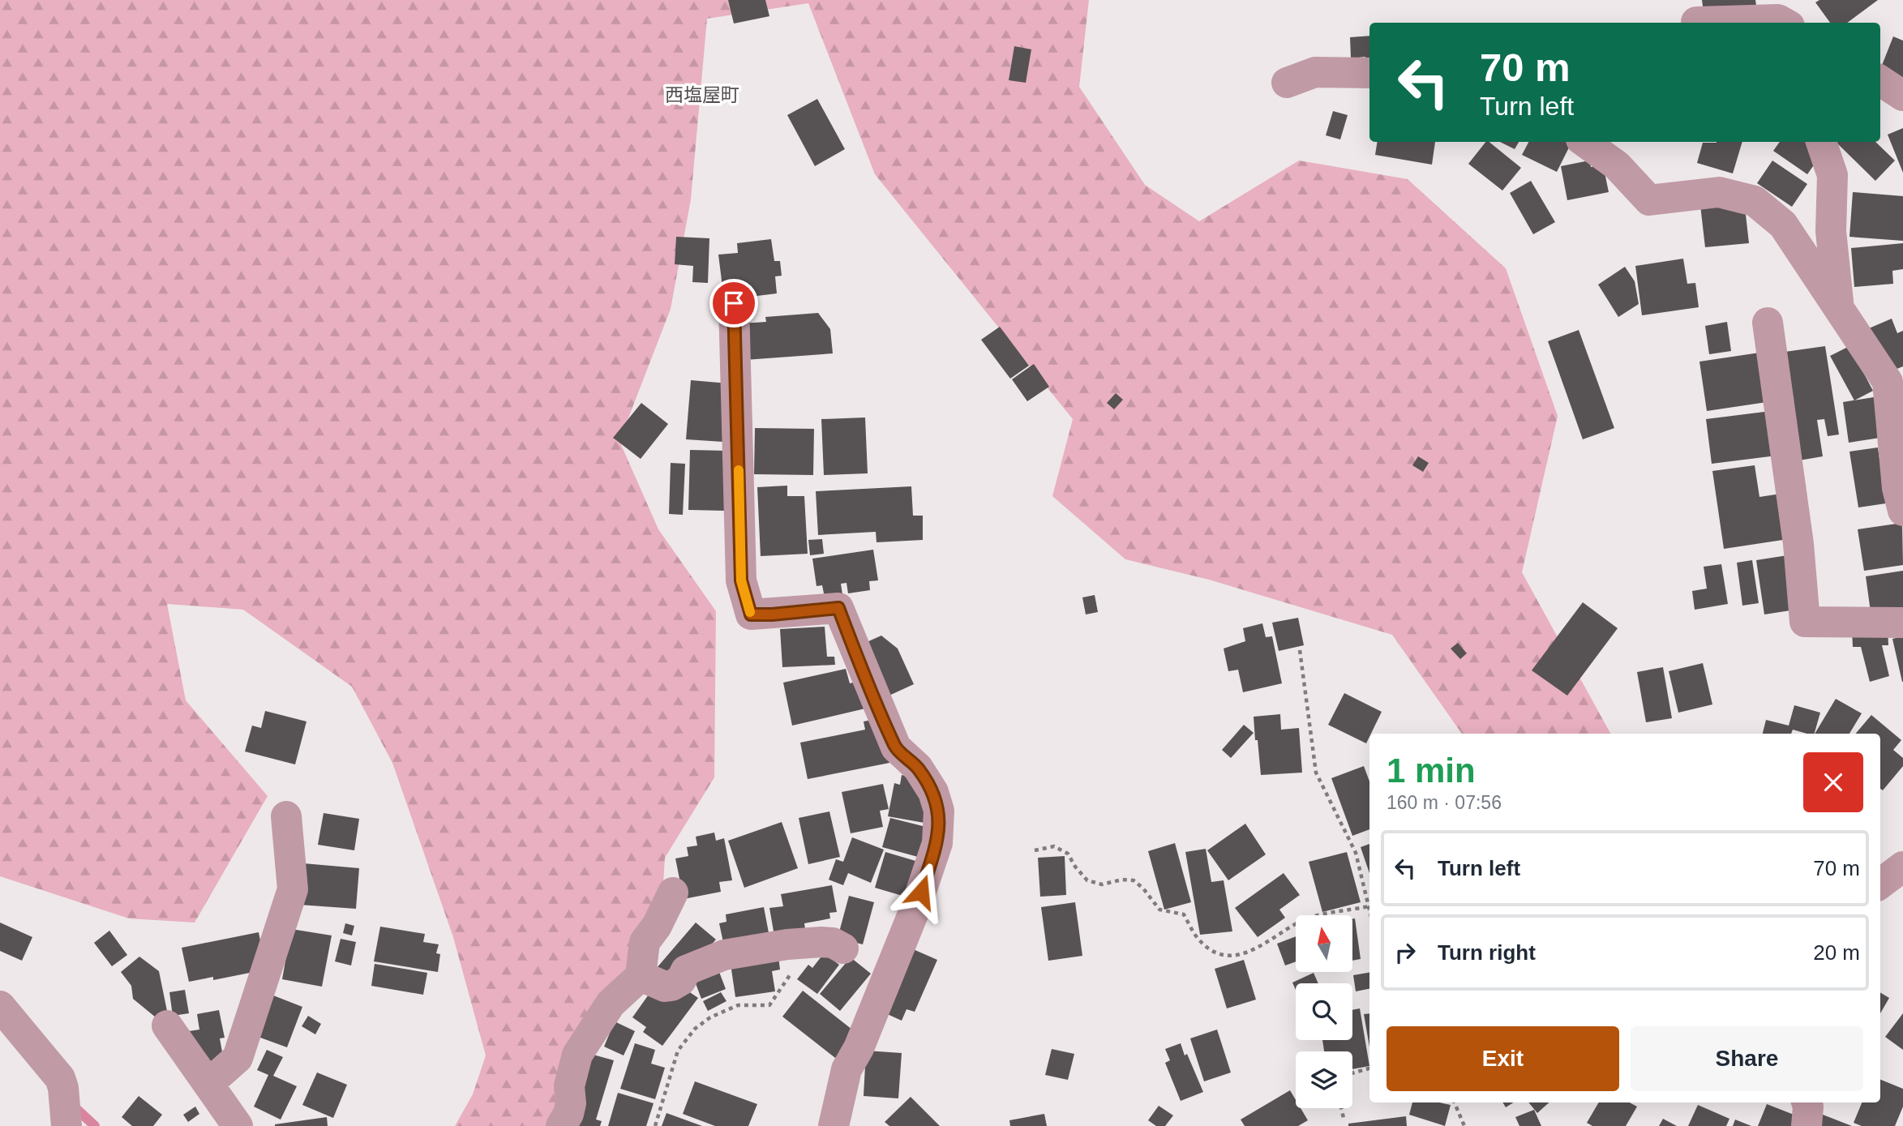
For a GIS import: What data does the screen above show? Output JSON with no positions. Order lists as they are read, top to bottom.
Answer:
{
  "districts": ["西塩屋町"],
  "north": "top",
  "page": {
    "turn": ["70 m", "Turn left"],
    "heading": ["1 min", "160 m · 07:56"],
    "list": [
      {
        "name": "Turn left",
        "value": "70 m"
      },
      {
        "name": "Turn right",
        "value": "20 m"
      }
    ],
    "buttons": ["Exit", "Share"]
  }
}
